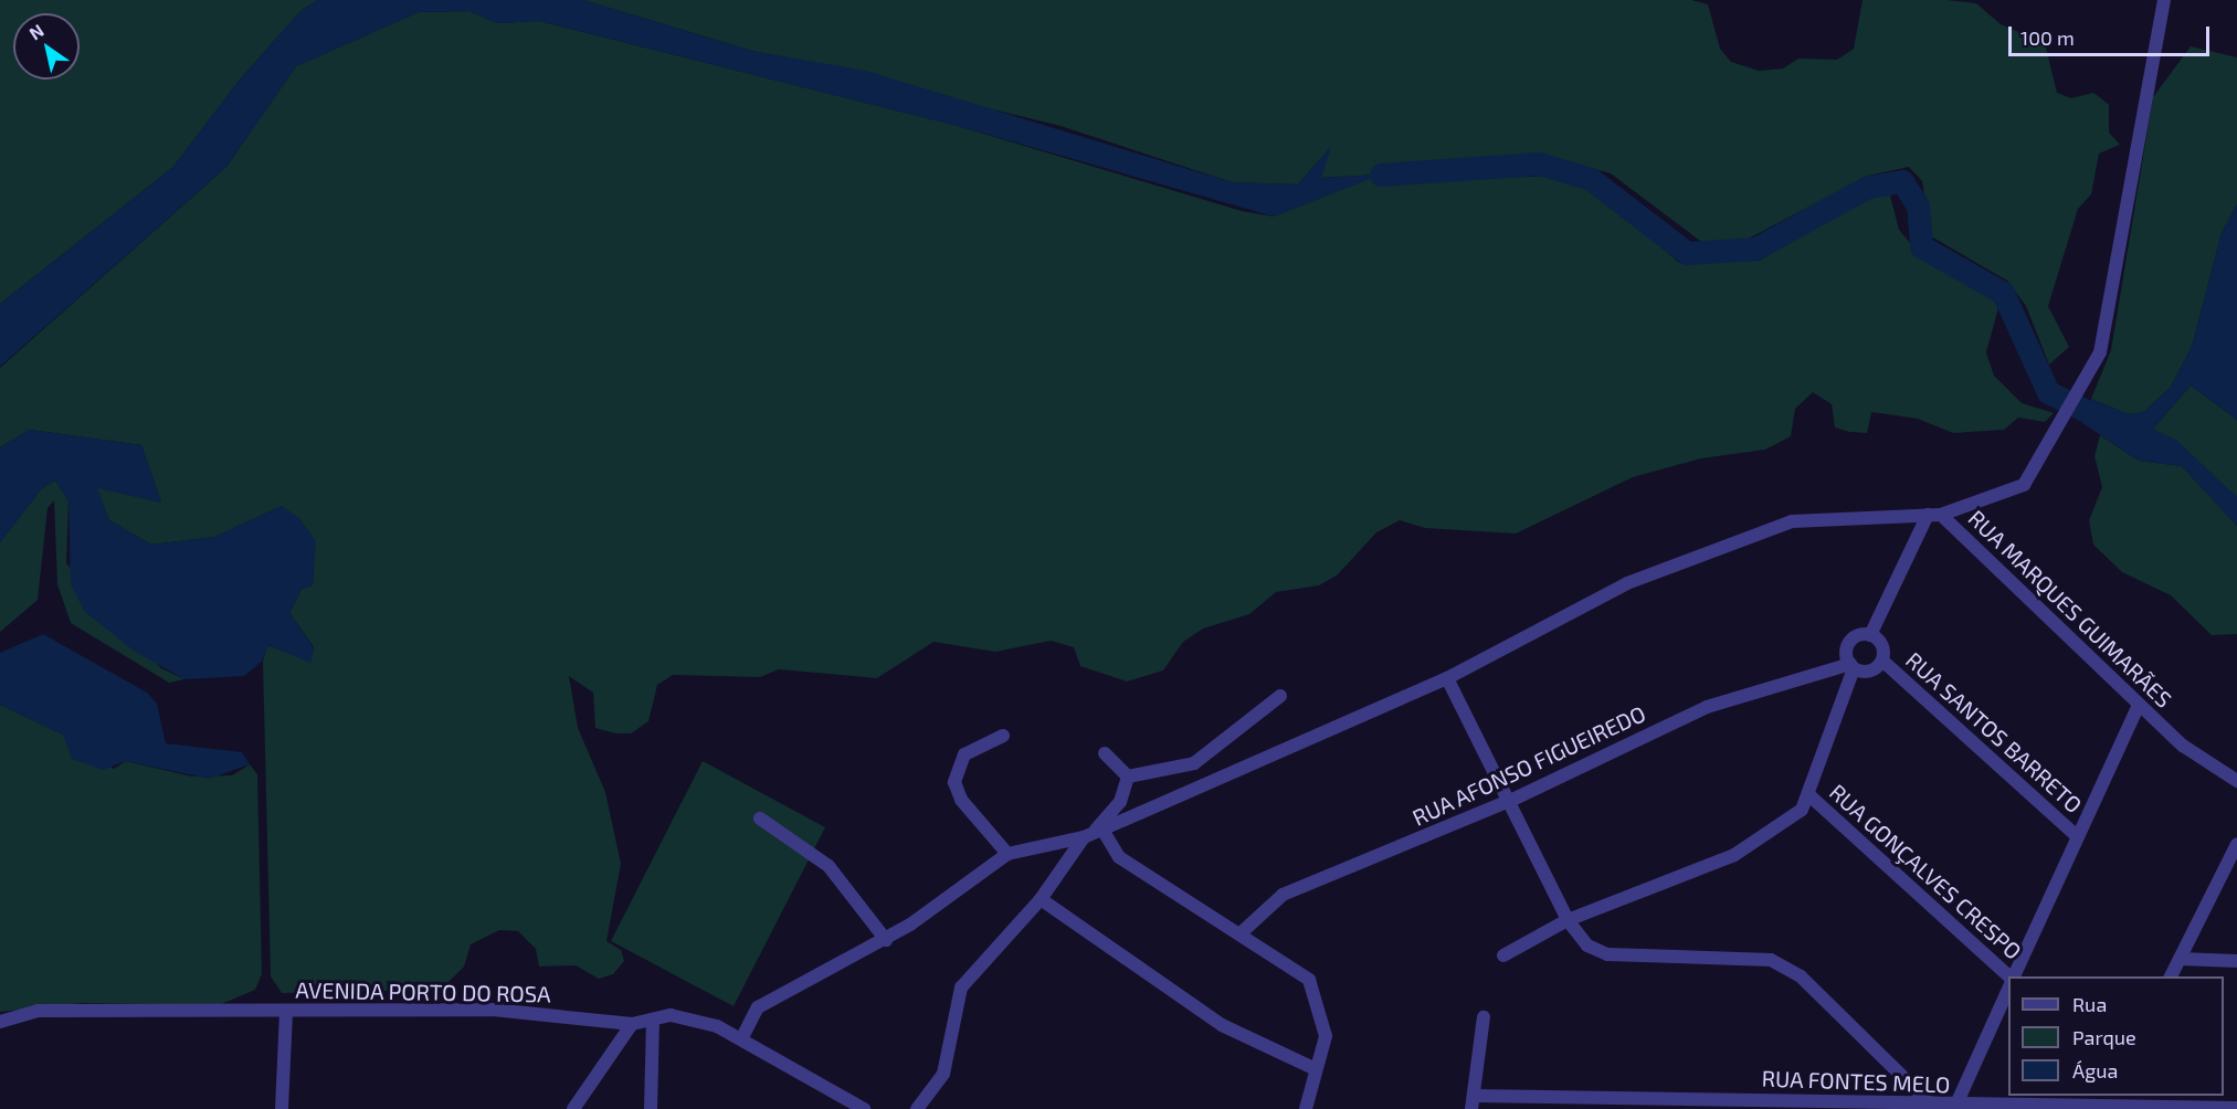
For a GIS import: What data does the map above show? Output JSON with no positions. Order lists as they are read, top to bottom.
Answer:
{
  "streets": {
    "street": [
      "RUA MARQUES GUIMARÃES",
      "RUA SANTOS BARRETO",
      "RUA AFONSO FIGUEIREDO",
      "RUA GONÇALVES CRESPO",
      "AVENIDA PORTO DO ROSA",
      "RUA FONTES MELO"
    ]
  },
  "crossings": [
    ["RUA SANTOS BARRETO", "RUA AFONSO FIGUEIREDO"]
  ],
  "legend": ["Rua", "Parque", "Água"],
  "scale_bar": "100 m",
  "north": "top left"
}
